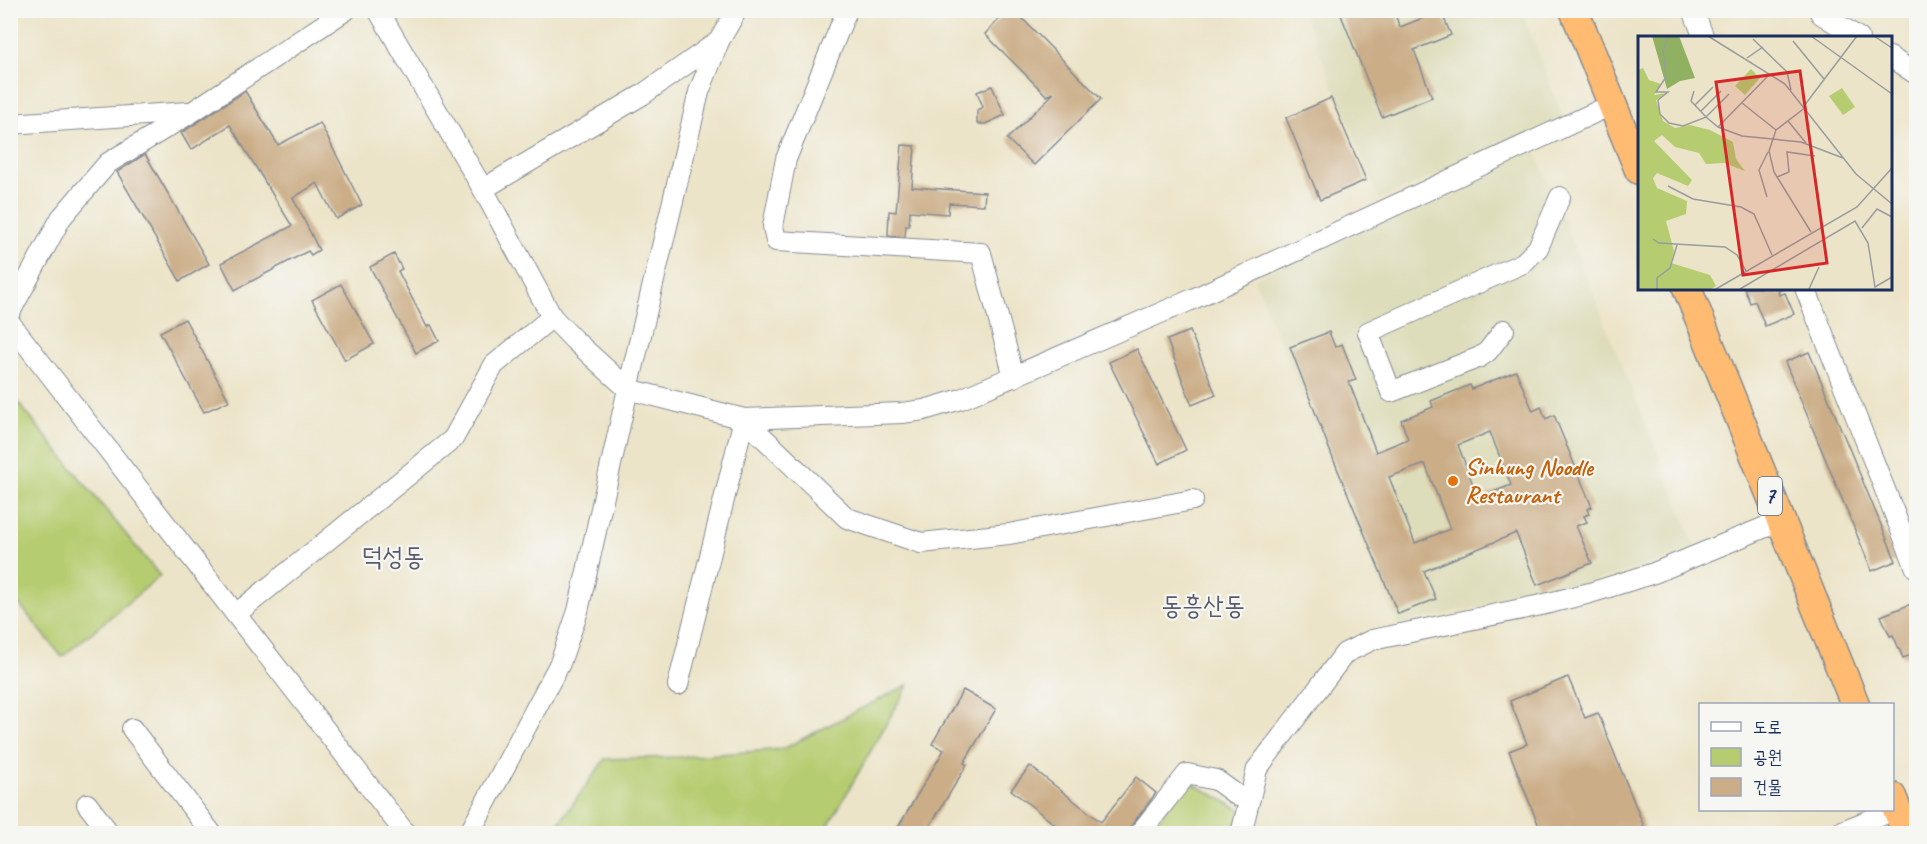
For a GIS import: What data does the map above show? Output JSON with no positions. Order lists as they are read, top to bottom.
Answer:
{
  "streets": {
    "highway": ["7"]
  },
  "districts": ["덕성동", "동흥산동"],
  "places": ["Sinhung Noodle Restaurant"],
  "legend": ["도로", "공원", "건물"]
}
